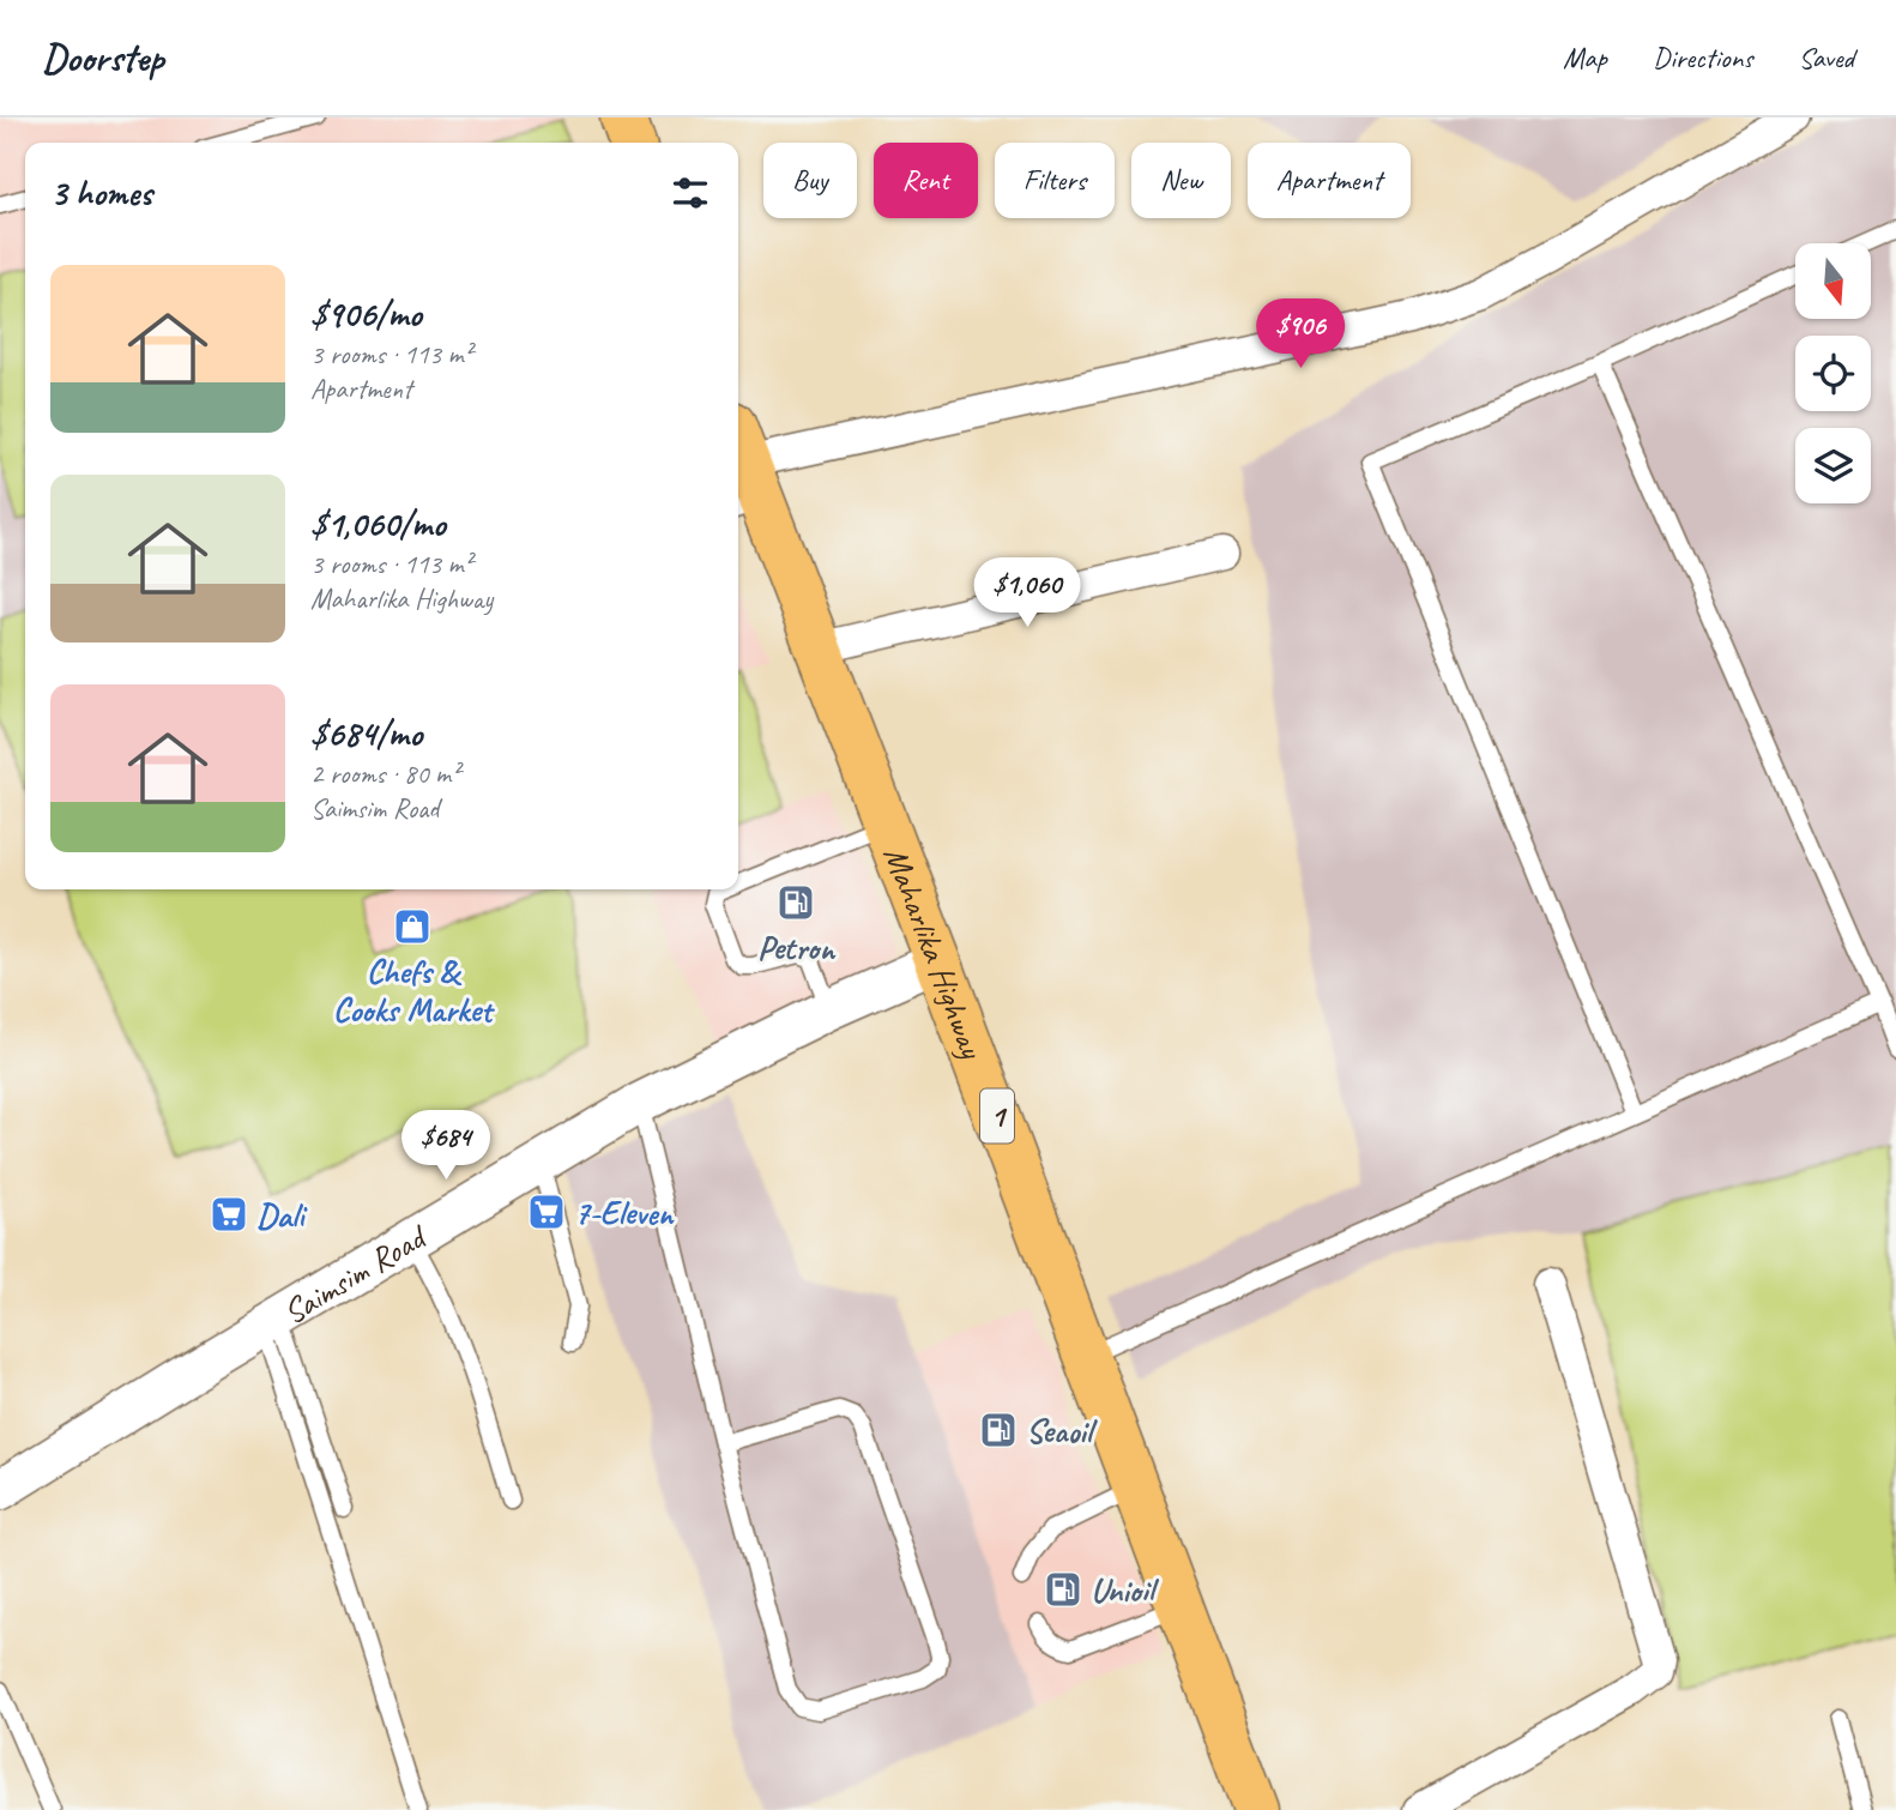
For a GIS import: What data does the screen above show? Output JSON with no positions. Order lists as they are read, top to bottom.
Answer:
{
  "streets": {
    "highway": ["Maharlika Highway", "1"],
    "street": ["Saimsim Road"]
  },
  "crossings": [
    ["Maharlika Highway", "Saimsim Road"]
  ],
  "places": {
    "fuel station": ["Petron", "Seaoil", "Unioil"],
    "shop": ["Chefs & Cooks Market"],
    "supermarket": ["7-Eleven", "Dali"]
  },
  "north": "bottom",
  "page": {
    "header": "Doorstep",
    "nav": ["Map", "Directions", "Saved"],
    "chip": [
      "Buy",
      "Rent",
      "Filters",
      "New",
      "Apartment"
    ],
    "heading": "3 homes",
    "list": [
      {
        "name": "$906/mo",
        "note": "3 rooms · 113 m² · Apartment"
      },
      {
        "name": "$1,060/mo",
        "note": "3 rooms · 113 m² · Maharlika Highway"
      },
      {
        "name": "$684/mo",
        "note": "2 rooms · 80 m² · Saimsim Road"
      }
    ],
    "price": ["$906", "$1,060", "$684"]
  }
}
